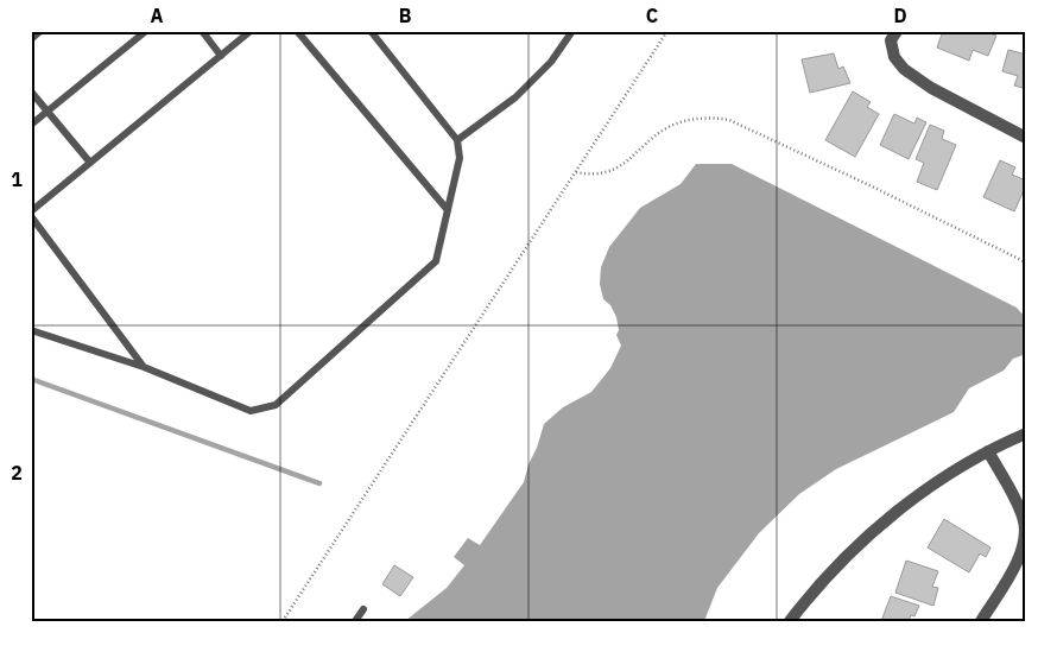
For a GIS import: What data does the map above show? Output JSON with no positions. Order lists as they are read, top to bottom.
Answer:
{
  "grid": {
    "columns": [
      "A",
      "B",
      "C",
      "D"
    ],
    "rows": ["1", "2"]
  }
}
